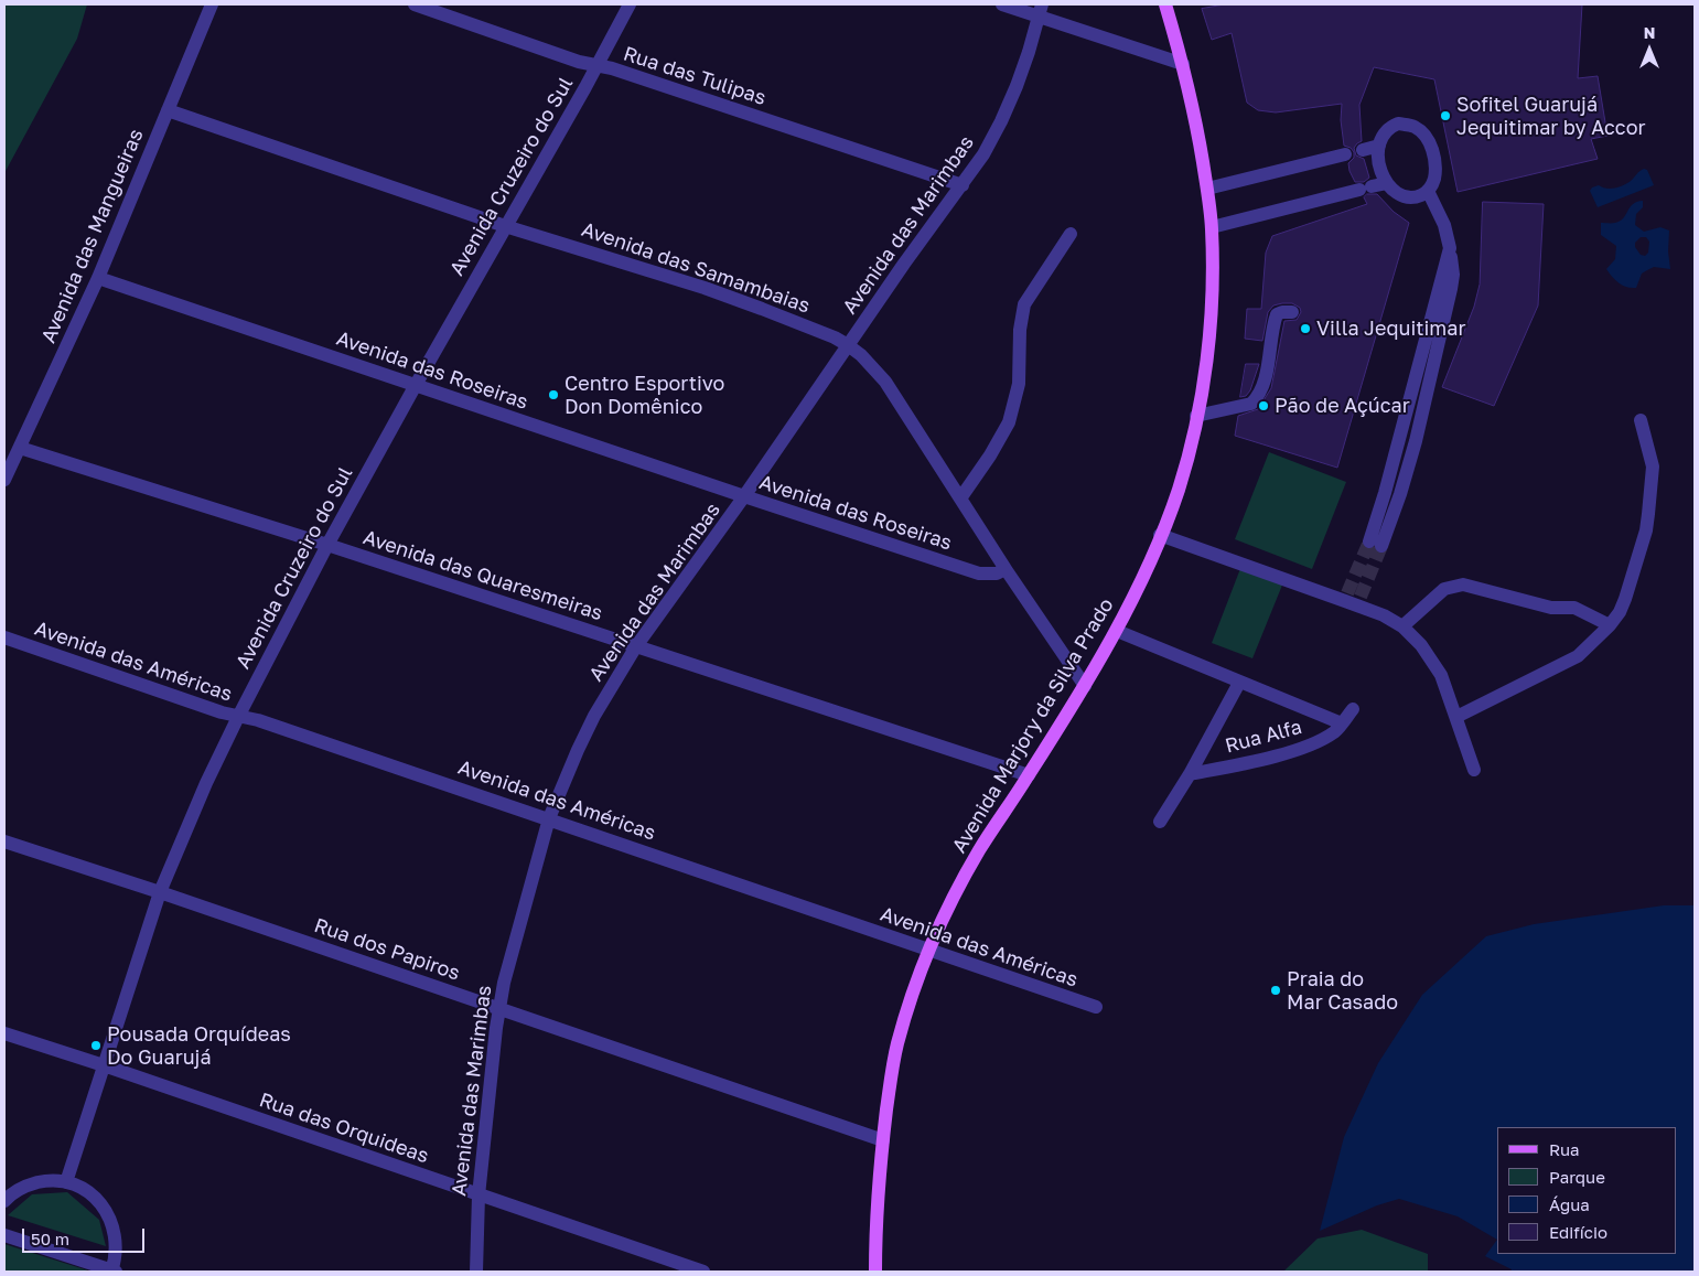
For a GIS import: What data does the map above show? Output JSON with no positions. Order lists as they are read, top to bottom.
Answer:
{
  "streets": {
    "main road": ["Avenida Marjory da Silva Prado"],
    "street": [
      "Rua das Tulipas",
      "Avenida Cruzeiro do Sul",
      "Avenida das Marimbas",
      "Avenida das Mangueiras",
      "Avenida das Samambaias",
      "Avenida das Roseiras",
      "Avenida das Quaresmeiras",
      "Avenida das Américas",
      "Rua Alfa",
      "Rua dos Papiros",
      "Rua das Orquideas"
    ]
  },
  "crossings": [
    ["Rua das Tulipas", "Avenida Cruzeiro do Sul"],
    ["Rua das Tulipas", "Avenida das Marimbas"],
    ["Avenida Cruzeiro do Sul", "Avenida das Samambaias"],
    ["Avenida Cruzeiro do Sul", "Avenida das Roseiras"],
    ["Avenida Cruzeiro do Sul", "Avenida das Quaresmeiras"],
    ["Avenida Cruzeiro do Sul", "Avenida das Américas"],
    ["Avenida Cruzeiro do Sul", "Rua dos Papiros"],
    ["Avenida Cruzeiro do Sul", "Rua das Orquideas"],
    ["Avenida das Marimbas", "Avenida das Samambaias"],
    ["Avenida das Marimbas", "Avenida das Roseiras"],
    ["Avenida das Marimbas", "Avenida das Quaresmeiras"],
    ["Avenida das Marimbas", "Avenida das Américas"],
    ["Avenida das Marimbas", "Rua dos Papiros"],
    ["Avenida das Marimbas", "Rua das Orquideas"],
    ["Avenida das Mangueiras", "Avenida das Samambaias"],
    ["Avenida das Mangueiras", "Avenida das Roseiras"],
    ["Avenida das Mangueiras", "Avenida das Quaresmeiras"],
    ["Avenida das Samambaias", "Avenida das Roseiras"],
    ["Avenida das Samambaias", "Avenida Marjory da Silva Prado"],
    ["Avenida das Quaresmeiras", "Avenida Marjory da Silva Prado"],
    ["Avenida das Américas", "Avenida Marjory da Silva Prado"],
    ["Avenida Marjory da Silva Prado", "Rua Alfa"],
    ["Avenida Marjory da Silva Prado", "Rua dos Papiros"]
  ],
  "places": [
    "Sofitel Guarujá Jequitimar by Accor",
    "Villa Jequitimar",
    "Centro Esportivo Don Domênico",
    "Pão de Açúcar",
    "Praia do Mar Casado",
    "Pousada Orquídeas Do Guarujá"
  ],
  "legend": [
    "Rua",
    "Parque",
    "Água",
    "Edifício"
  ],
  "scale_bar": "50 m",
  "north": "top"
}
